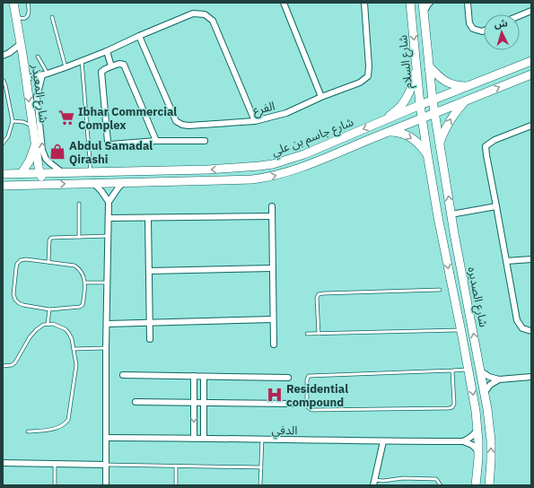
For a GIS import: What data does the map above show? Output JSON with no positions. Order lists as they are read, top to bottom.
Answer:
{
  "streets": {
    "street": [
      "شارع السلام",
      "شارع المعيذر",
      "الفرع",
      "شارع جاسم بن علي",
      "شارع الصديره",
      "الدفي"
    ]
  },
  "crossings": [
    ["شارع السلام", "شارع جاسم بن علي"],
    ["شارع السلام", "شارع الصديره"],
    ["شارع المعيذر", "شارع جاسم بن علي"],
    ["شارع جاسم بن علي", "شارع الصديره"]
  ],
  "places": {
    "supermarket": ["Ibhar Commercial Complex"],
    "shop": ["Abdul Samadal Qirashi"],
    "hospital": ["Residential compound"]
  },
  "north": "top"
}
